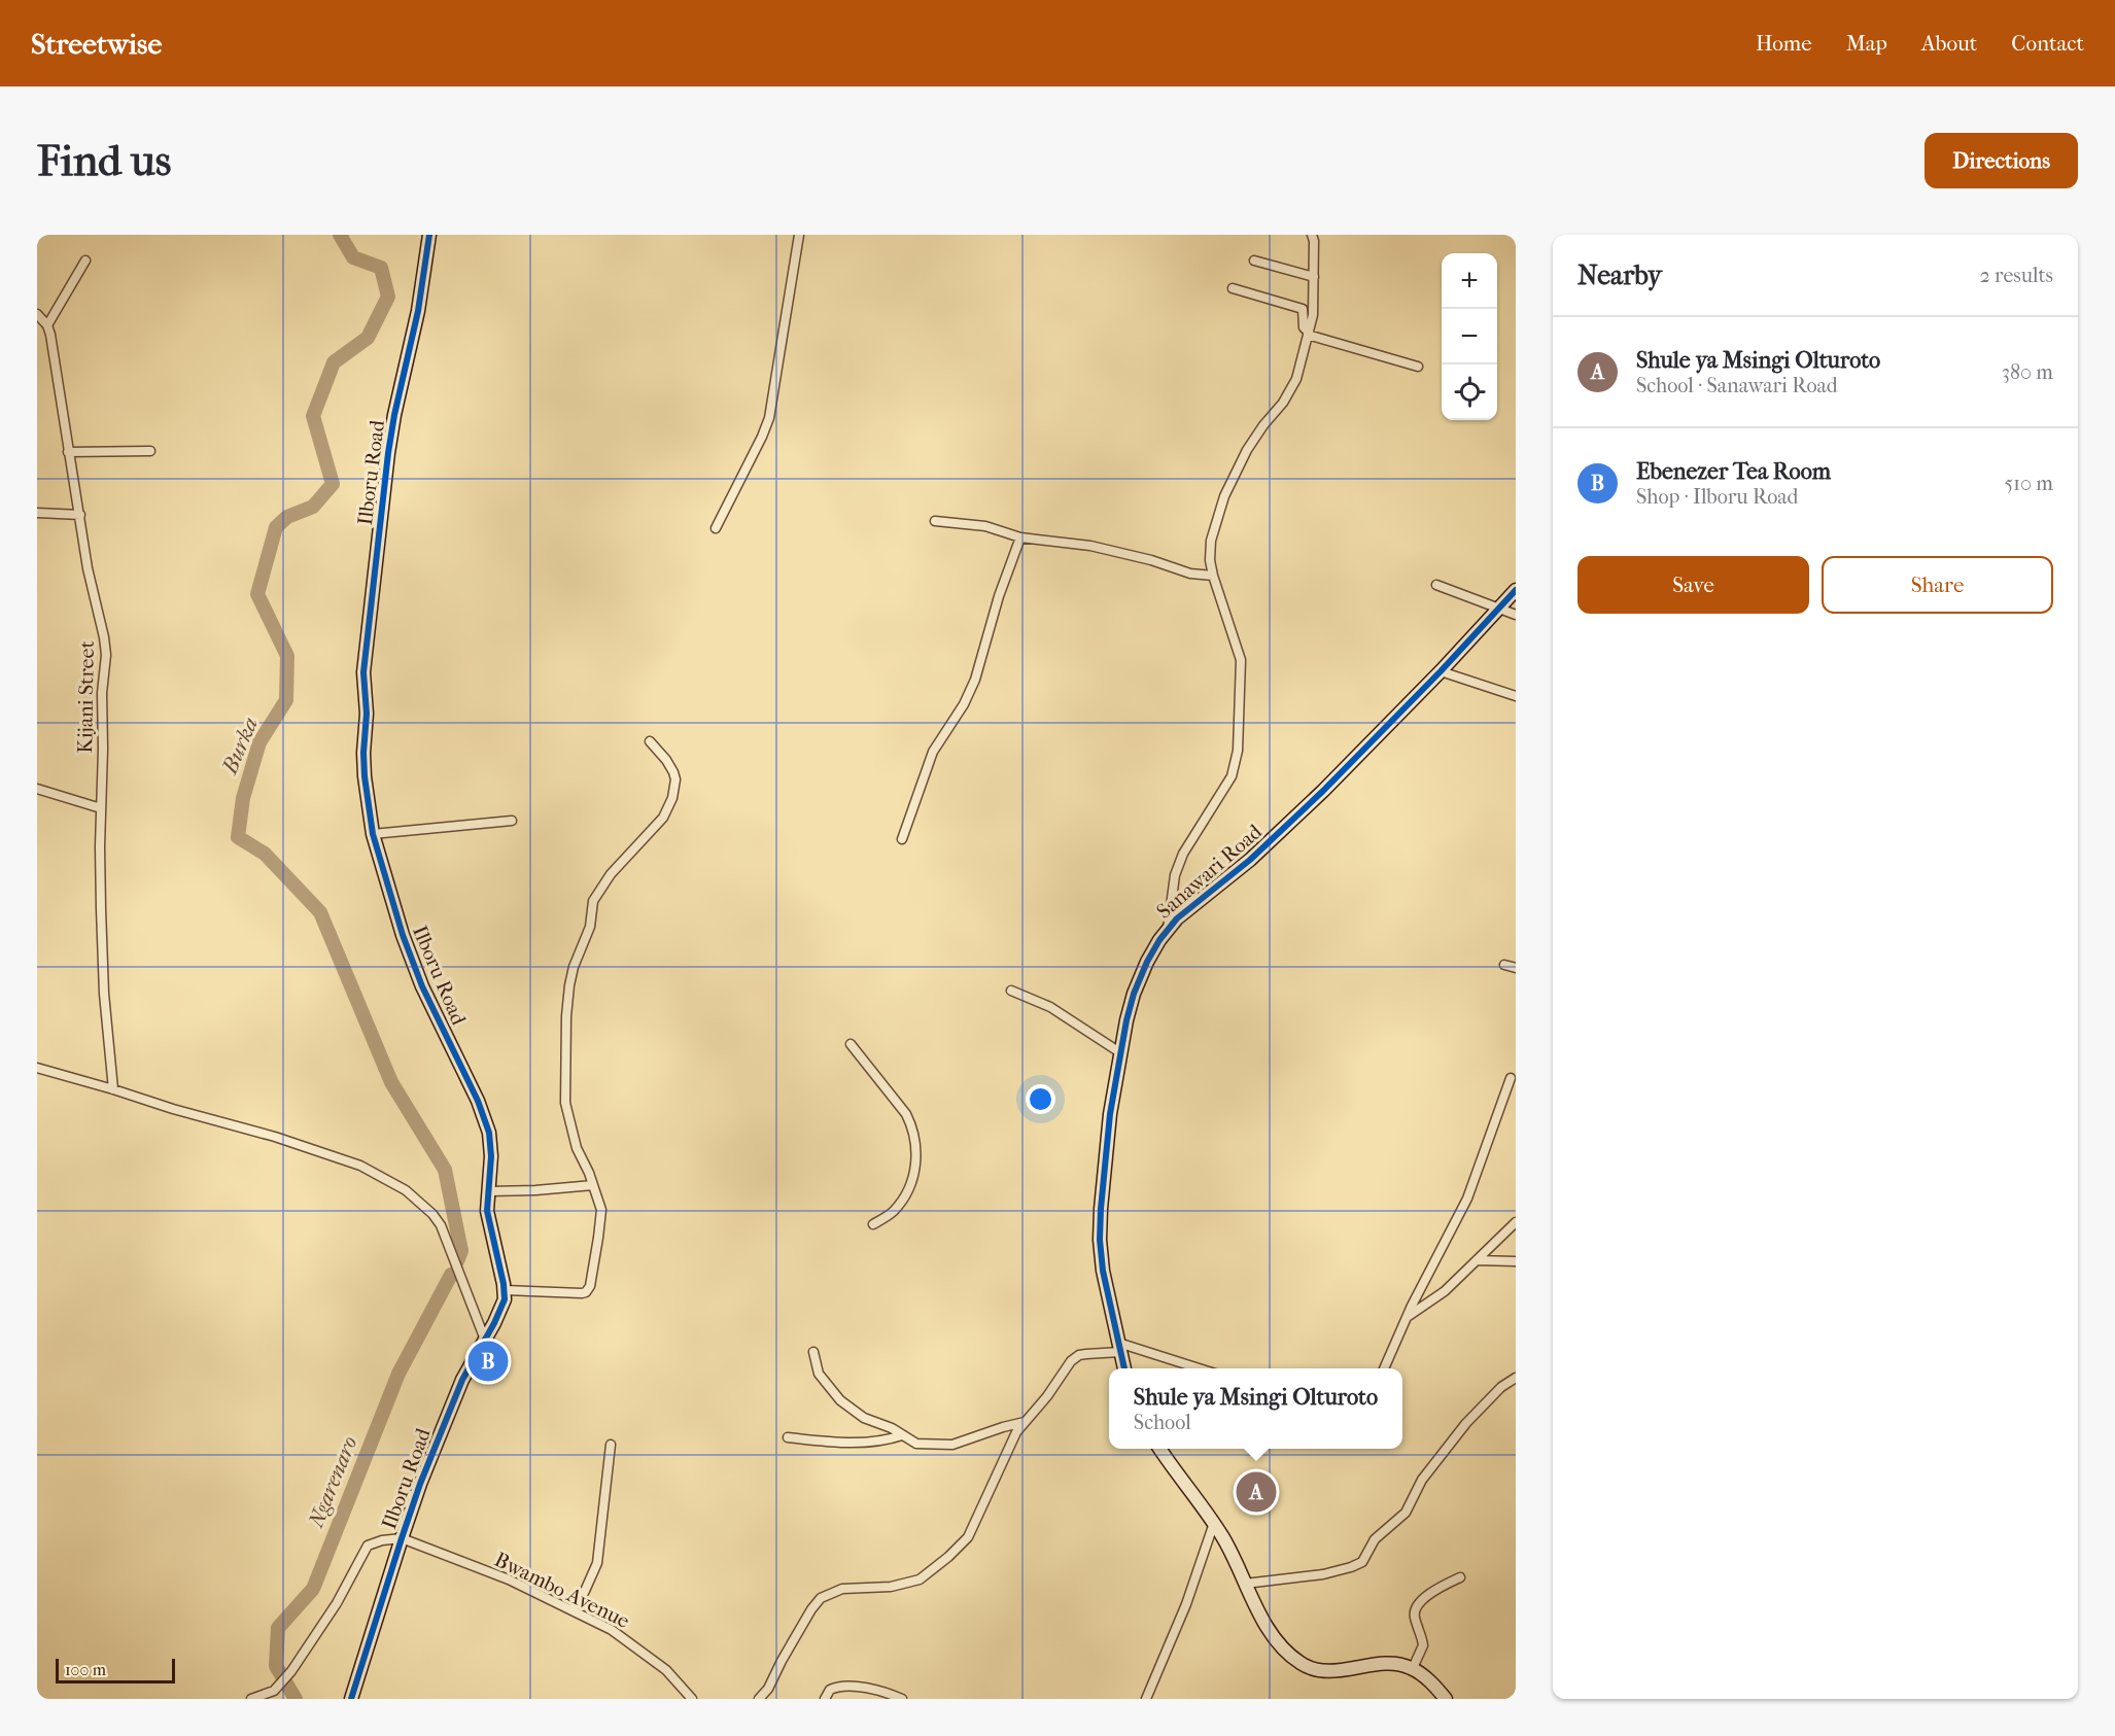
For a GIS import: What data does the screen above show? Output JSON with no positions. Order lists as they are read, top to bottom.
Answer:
{
  "streets": {
    "street": [
      "Ilboru Road",
      "Kijani Street",
      "Sanawari Road",
      "Bwambo Avenue"
    ]
  },
  "crossings": [
    ["Ilboru Road", "Bwambo Avenue"]
  ],
  "water": ["Burka", "Ngarenaro"],
  "scale_bar": "100 m",
  "page": {
    "header": "Streetwise",
    "nav": [
      "Home",
      "Map",
      "About",
      "Contact"
    ],
    "buttons": [
      "Directions",
      ["Save", "Share"]
    ],
    "title": "Find us",
    "heading": ["Nearby", "2 results"],
    "map_buttons": ["+", "−"],
    "list": [
      {
        "mark": "A",
        "name": "Shule ya Msingi Olturoto",
        "note": "School · Sanawari Road",
        "value": "380 m"
      },
      {
        "mark": "B",
        "name": "Ebenezer Tea Room",
        "note": "Shop · Ilboru Road",
        "value": "510 m"
      }
    ],
    "pins": ["B", "A"],
    "popup": ["Shule ya Msingi Olturoto", "School"],
    "scale": "100 m"
  }
}
